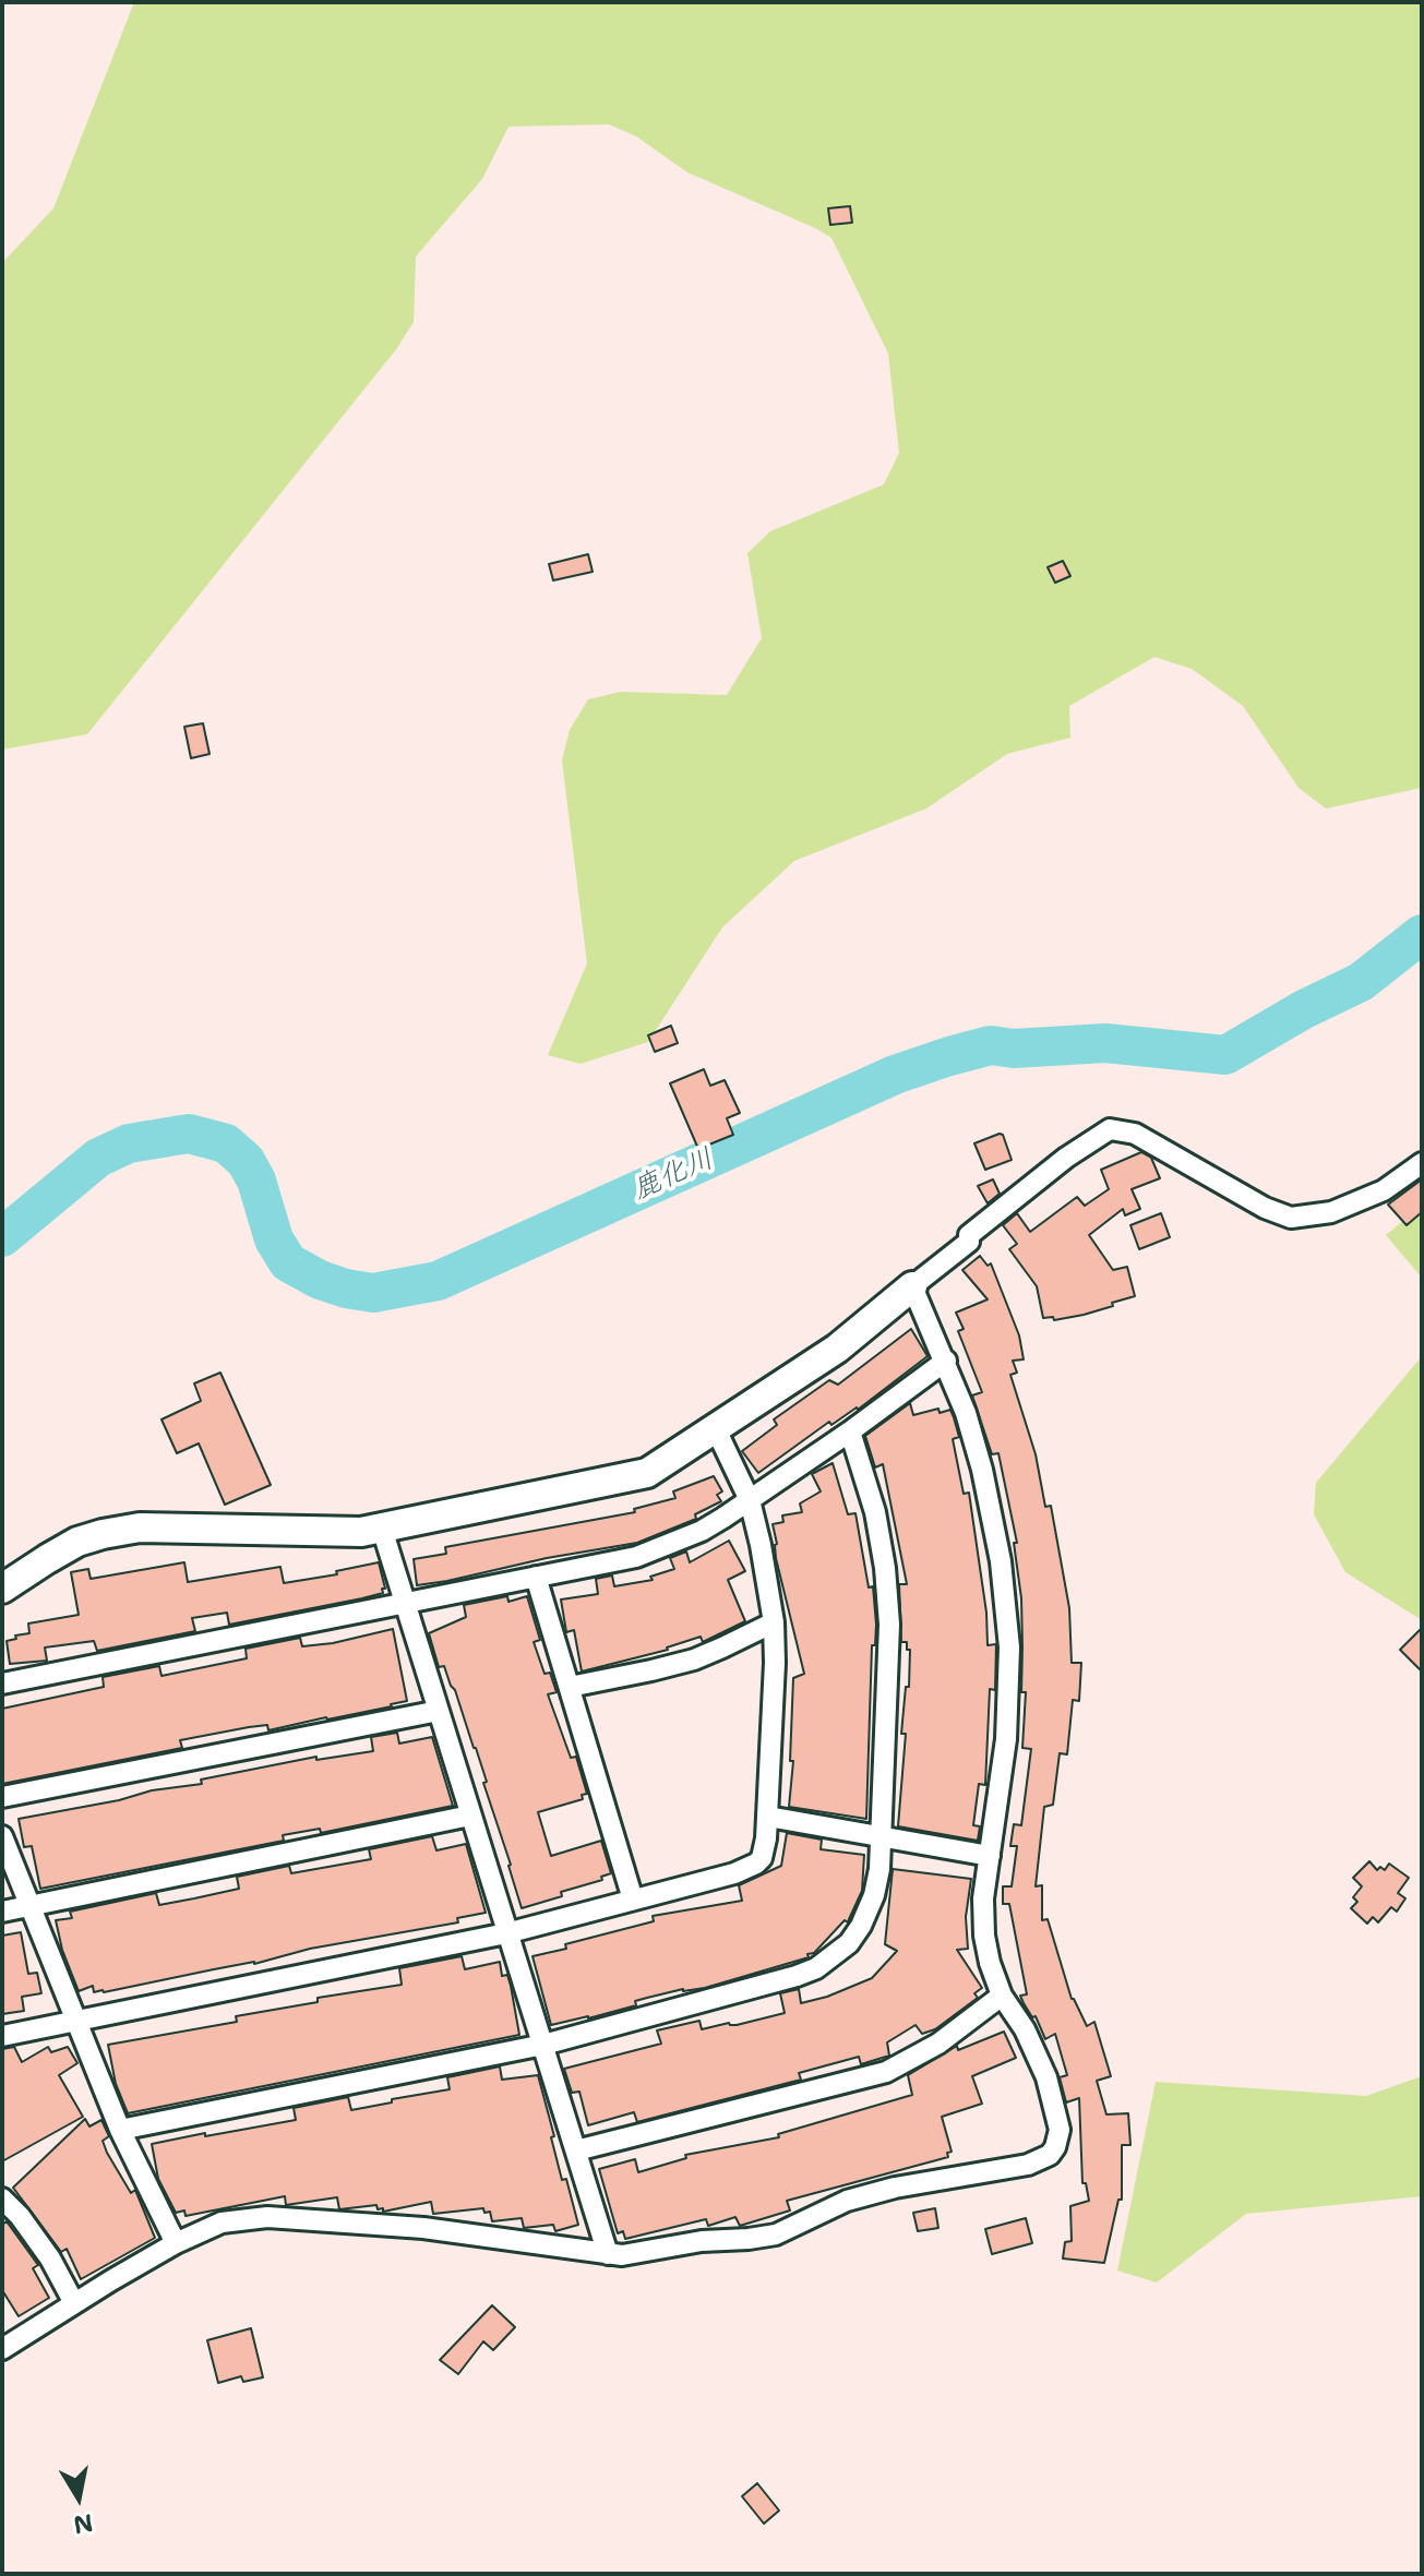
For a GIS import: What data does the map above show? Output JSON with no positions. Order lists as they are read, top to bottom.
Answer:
{
  "water": ["鹿化川"],
  "north": "bottom"
}
